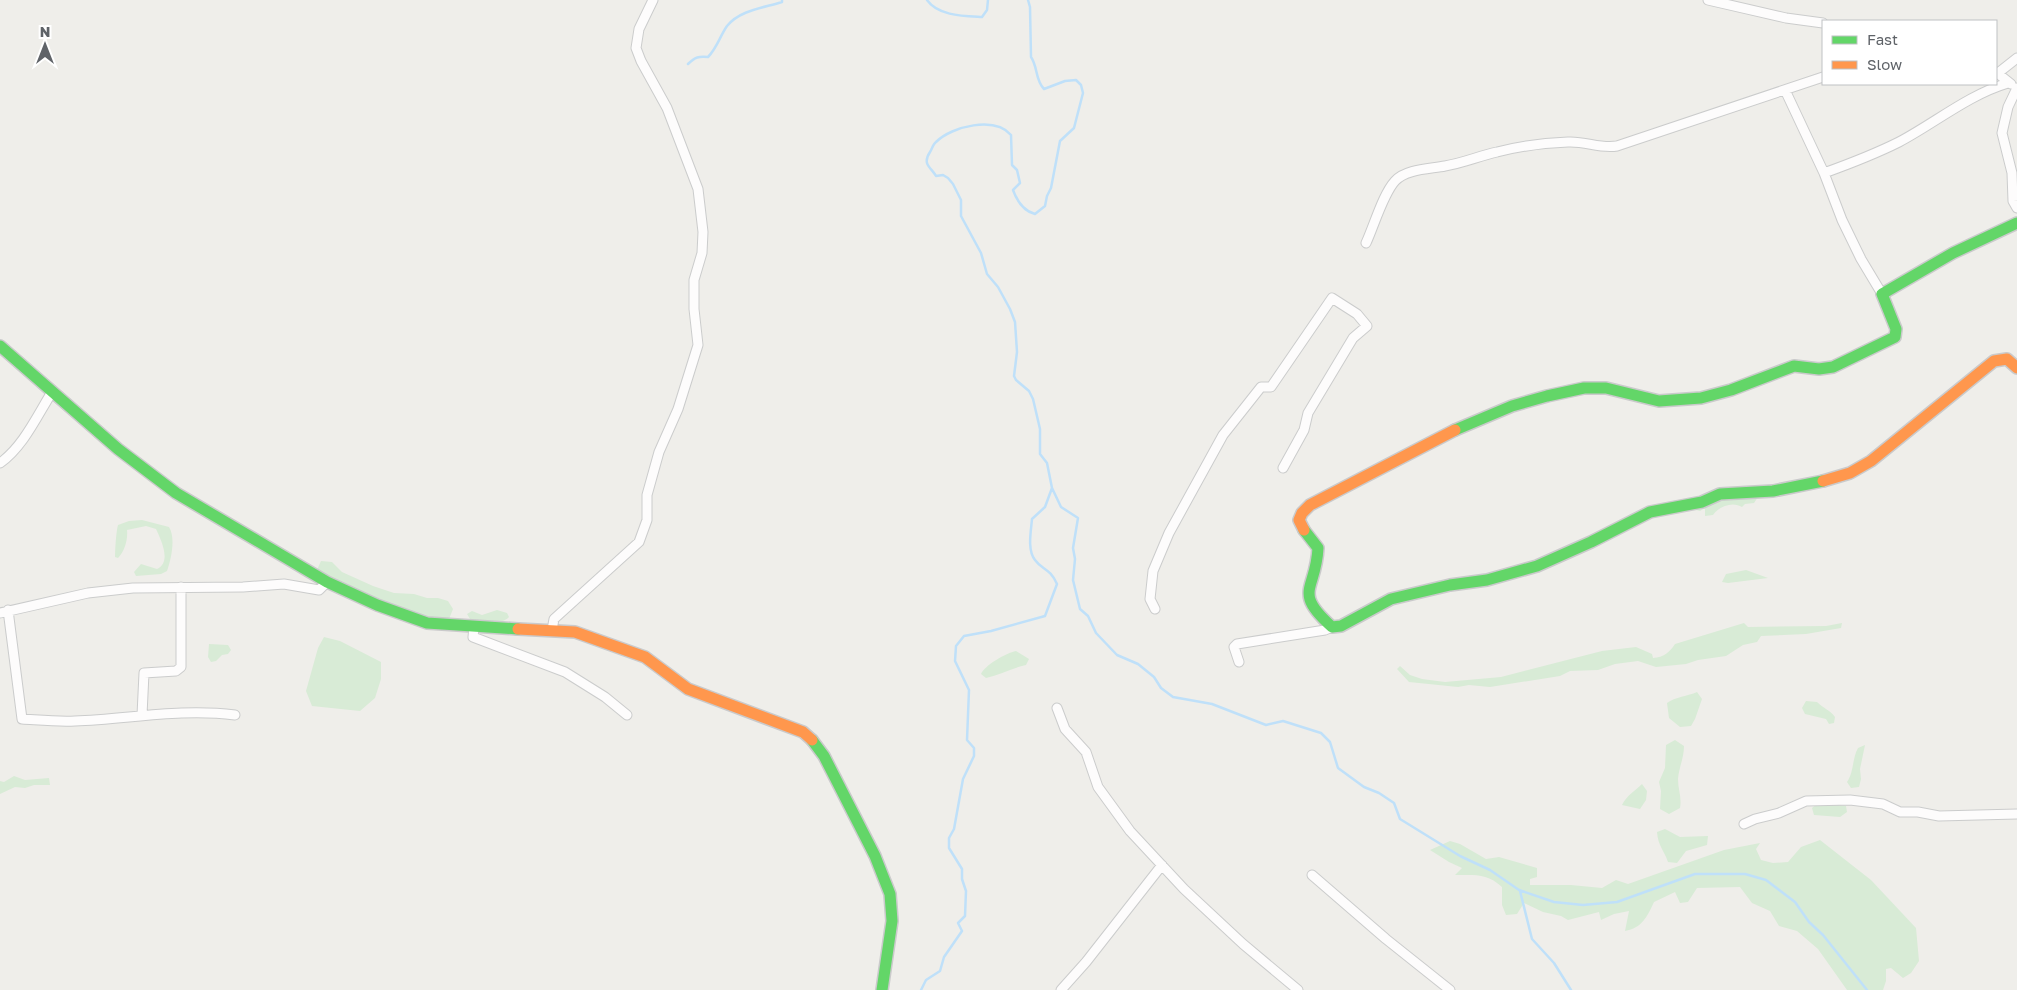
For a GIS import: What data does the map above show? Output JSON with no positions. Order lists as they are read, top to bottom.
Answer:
{
  "legend": ["Fast", "Slow"],
  "north": "top"
}
